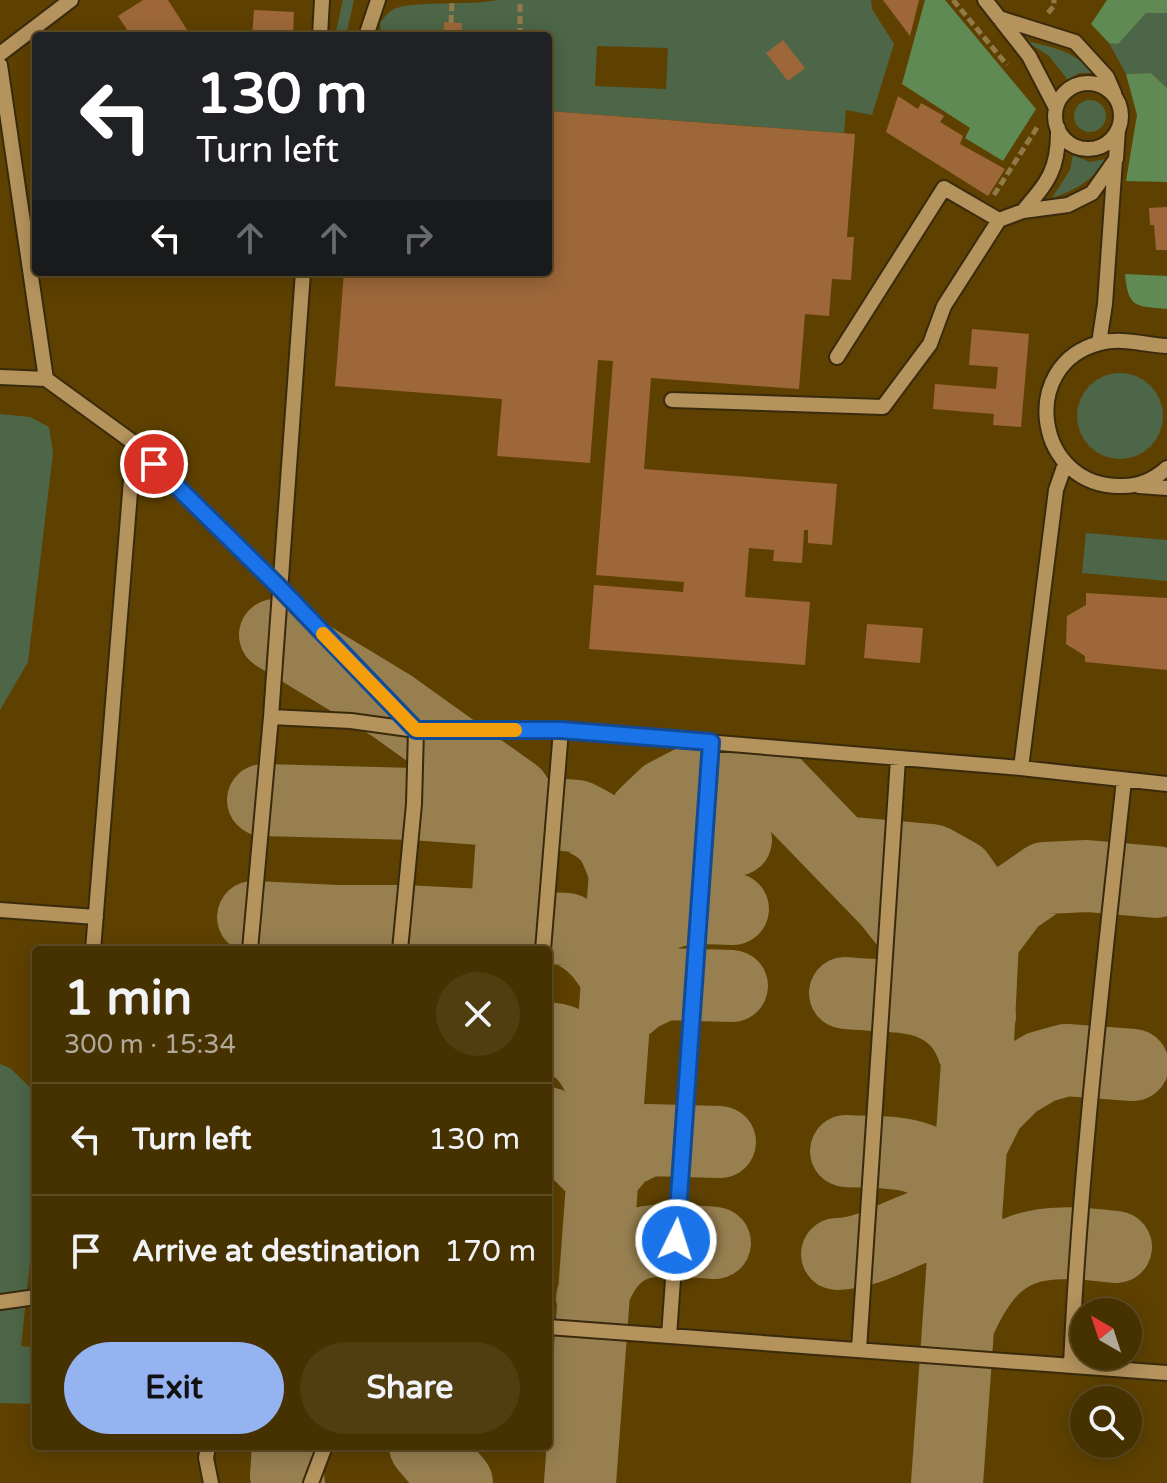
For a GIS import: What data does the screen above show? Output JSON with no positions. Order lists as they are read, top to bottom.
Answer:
{
  "north": "top left",
  "page": {
    "turn": ["130 m", "Turn left"],
    "heading": ["1 min", "300 m · 15:34"],
    "list": [
      {
        "name": "Turn left",
        "value": "130 m"
      },
      {
        "name": "Arrive at destination",
        "value": "170 m"
      }
    ],
    "buttons": ["Exit", "Share"]
  }
}
